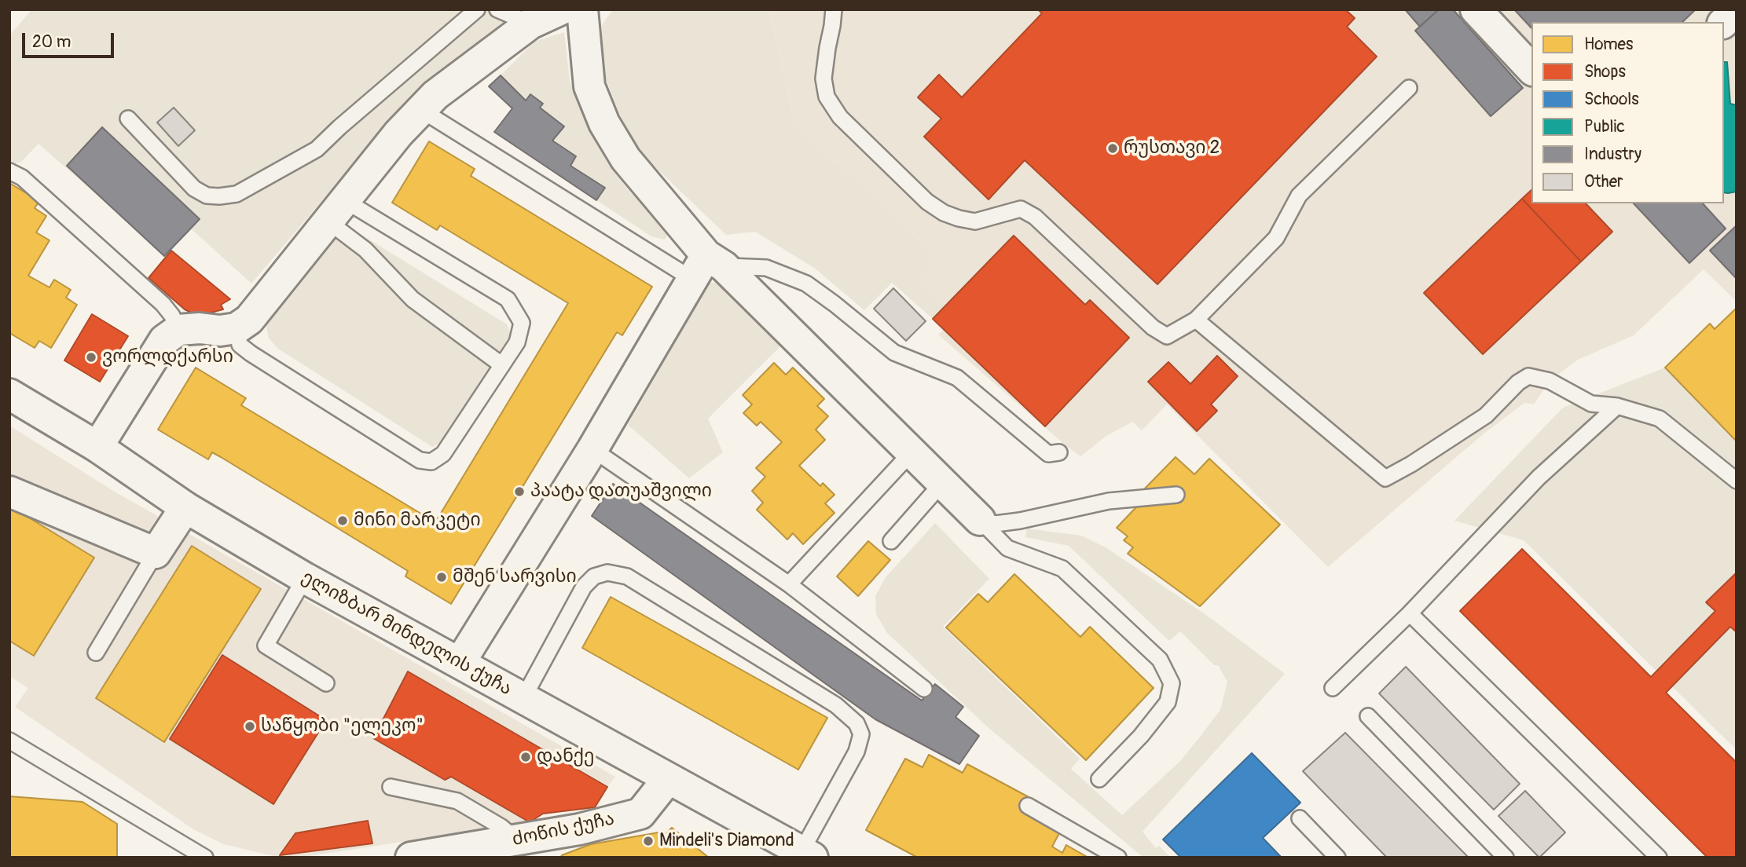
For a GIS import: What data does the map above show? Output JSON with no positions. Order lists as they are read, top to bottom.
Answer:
{
  "streets": {
    "street": ["ელიზბარ მინდელის ქუჩა", "ძოწის ქუჩა"]
  },
  "crossings": [
    ["ელიზბარ მინდელის ქუჩა", "ძოწის ქუჩა"]
  ],
  "places": [
    "რუსთავი 2",
    "ვორლდქარსი",
    "პაატა დათუაშვილი",
    "მინი მარკეტი",
    "მშენ სარვისი",
    "საწყობი \"ელეკო\"",
    "დანქე",
    "Mindeli's Diamond"
  ],
  "legend": [
    "Homes",
    "Shops",
    "Schools",
    "Public",
    "Industry",
    "Other"
  ],
  "scale_bar": "20 m"
}
